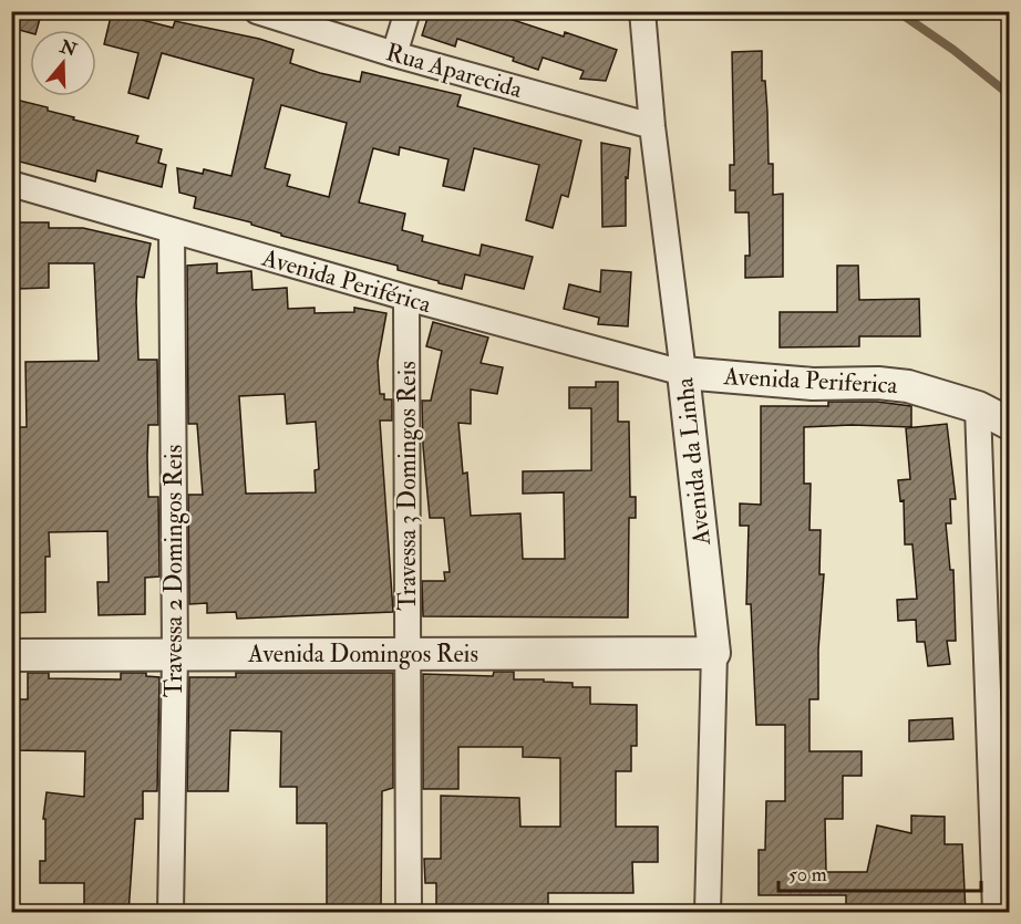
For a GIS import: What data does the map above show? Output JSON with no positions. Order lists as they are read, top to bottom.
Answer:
{
  "streets": {
    "street": [
      "Rua Aparecida",
      "Avenida Periférica",
      "Avenida Periferica",
      "Avenida da Linha",
      "Travessa 3 Domingos Reis",
      "Travessa 2 Domingos Reis",
      "Avenida Domingos Reis"
    ]
  },
  "crossings": [
    ["Rua Aparecida", "Avenida da Linha"],
    ["Avenida Periférica", "Avenida Periferica"],
    ["Avenida Periférica", "Avenida da Linha"],
    ["Avenida Periférica", "Travessa 3 Domingos Reis"],
    ["Avenida Periférica", "Travessa 2 Domingos Reis"],
    ["Avenida Periferica", "Avenida da Linha"],
    ["Avenida da Linha", "Avenida Domingos Reis"],
    ["Travessa 3 Domingos Reis", "Avenida Domingos Reis"],
    ["Travessa 2 Domingos Reis", "Avenida Domingos Reis"]
  ],
  "scale_bar": "50 m",
  "north": "top"
}
